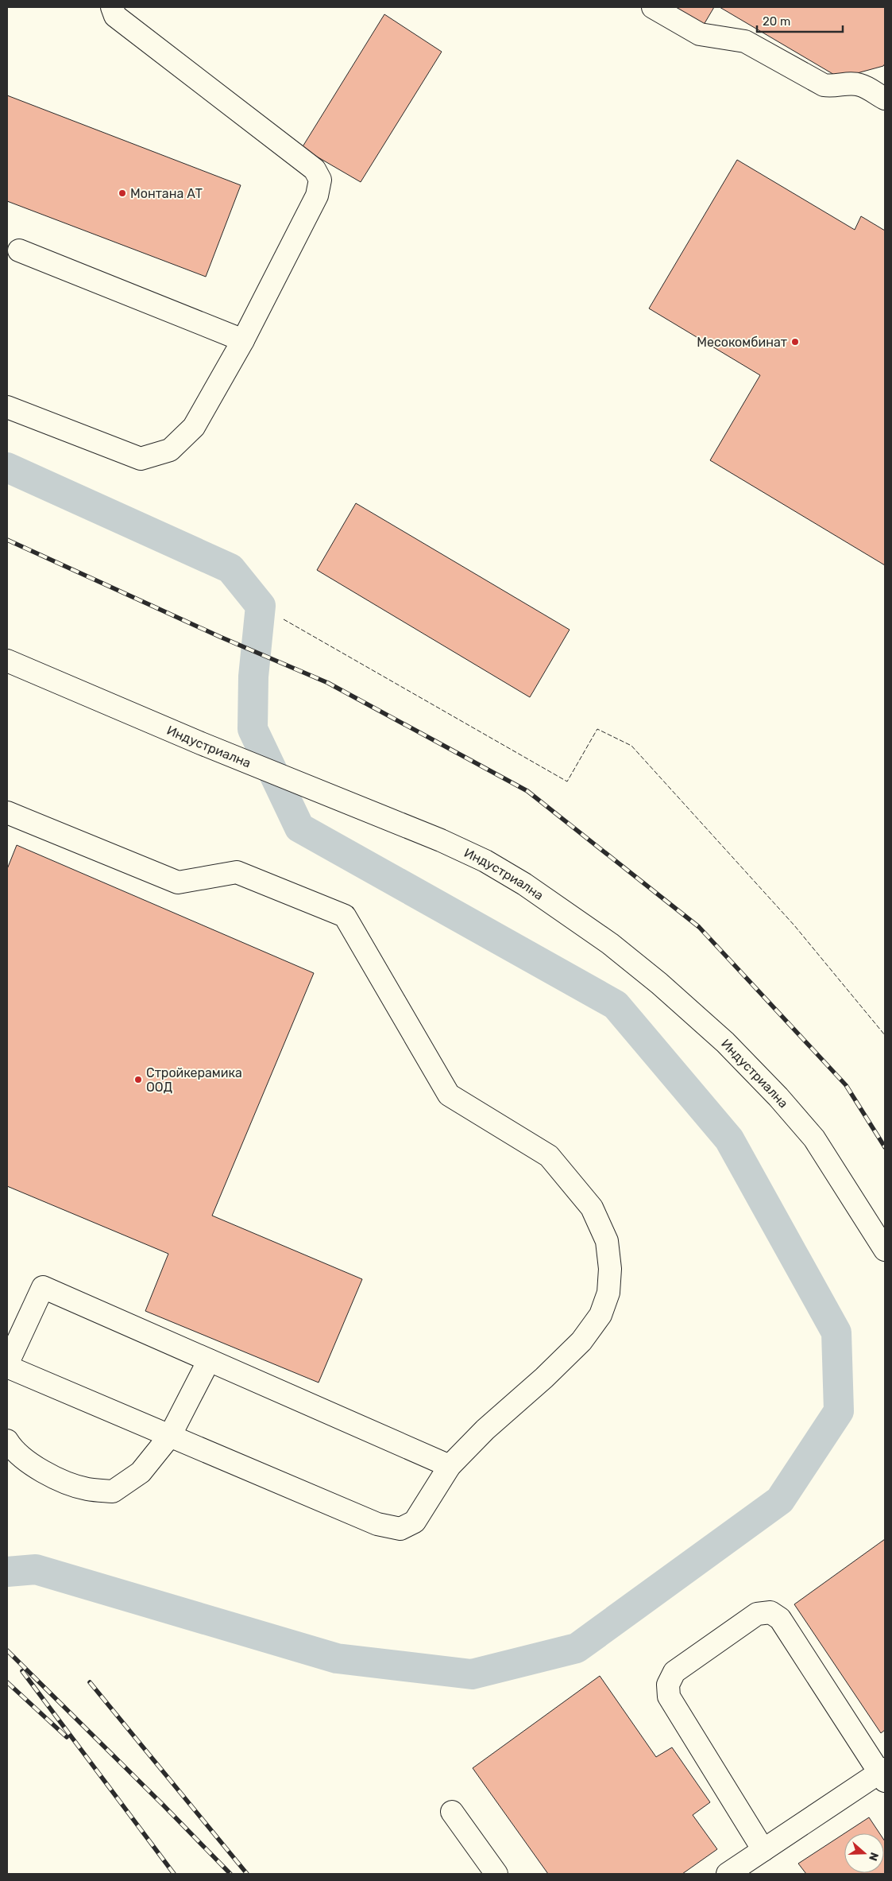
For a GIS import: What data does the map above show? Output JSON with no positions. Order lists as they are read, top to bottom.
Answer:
{
  "streets": {
    "street": ["Индустриална"]
  },
  "places": ["Монтана АТ", "Месокомбинат", "Стройкерамика ООД"],
  "scale_bar": "20 m",
  "north": "right"
}
